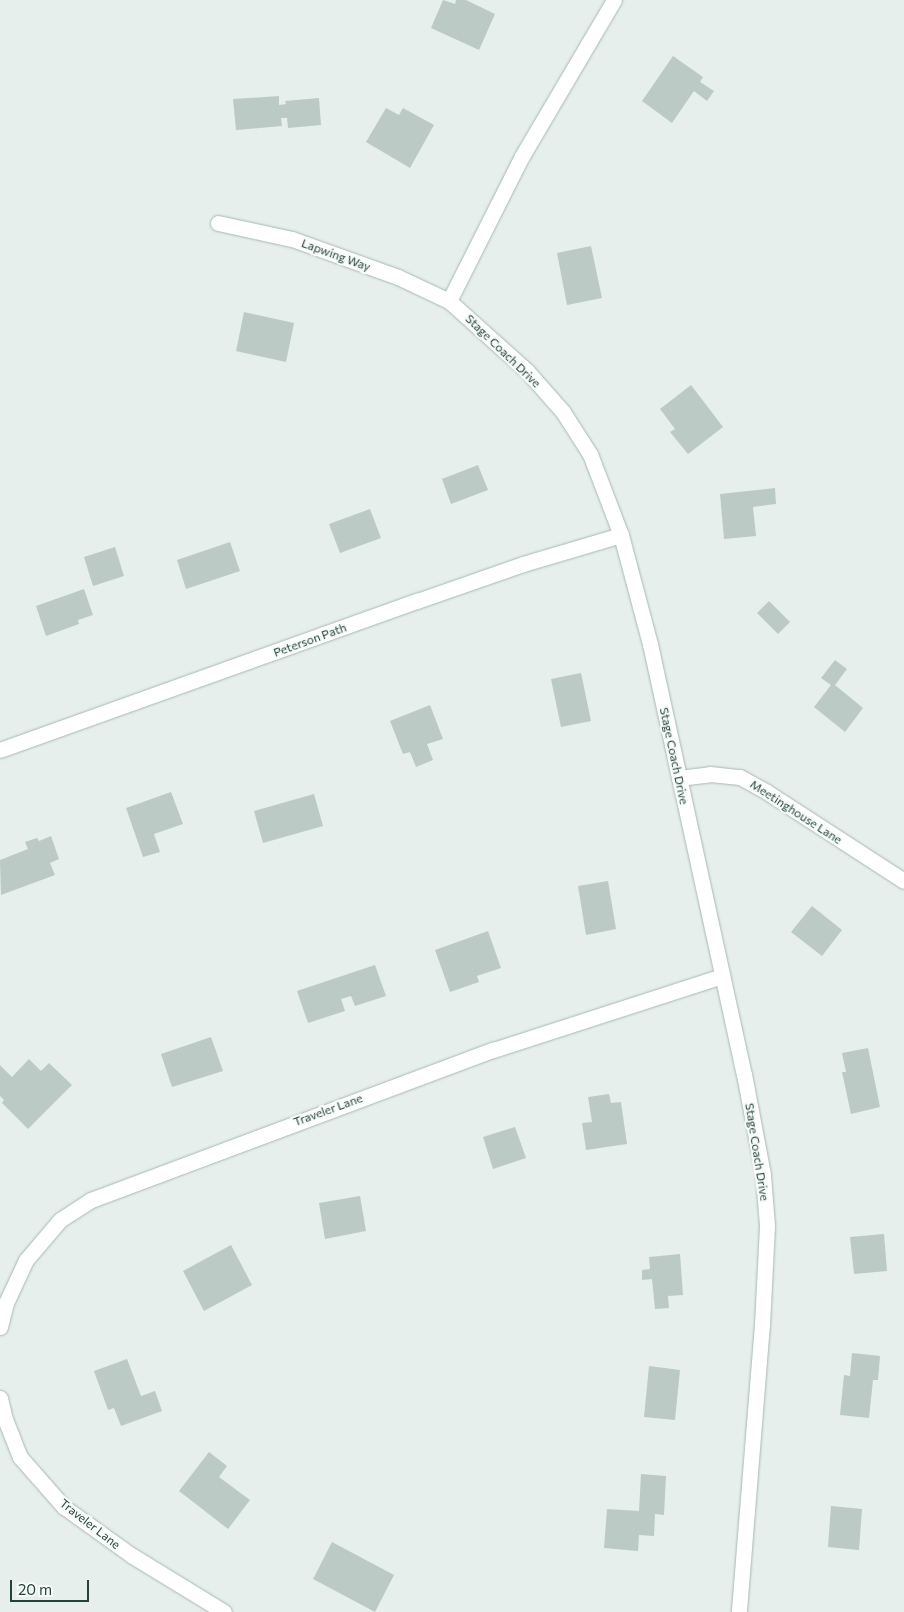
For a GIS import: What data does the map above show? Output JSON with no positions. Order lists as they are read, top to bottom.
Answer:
{
  "streets": {
    "street": [
      "Lapwing Way",
      "Stage Coach Drive",
      "Peterson Path",
      "Meetinghouse Lane",
      "Traveler Lane"
    ]
  },
  "crossings": [
    ["Lapwing Way", "Stage Coach Drive"],
    ["Stage Coach Drive", "Peterson Path"],
    ["Stage Coach Drive", "Meetinghouse Lane"],
    ["Stage Coach Drive", "Traveler Lane"]
  ],
  "scale_bar": "20 m"
}
